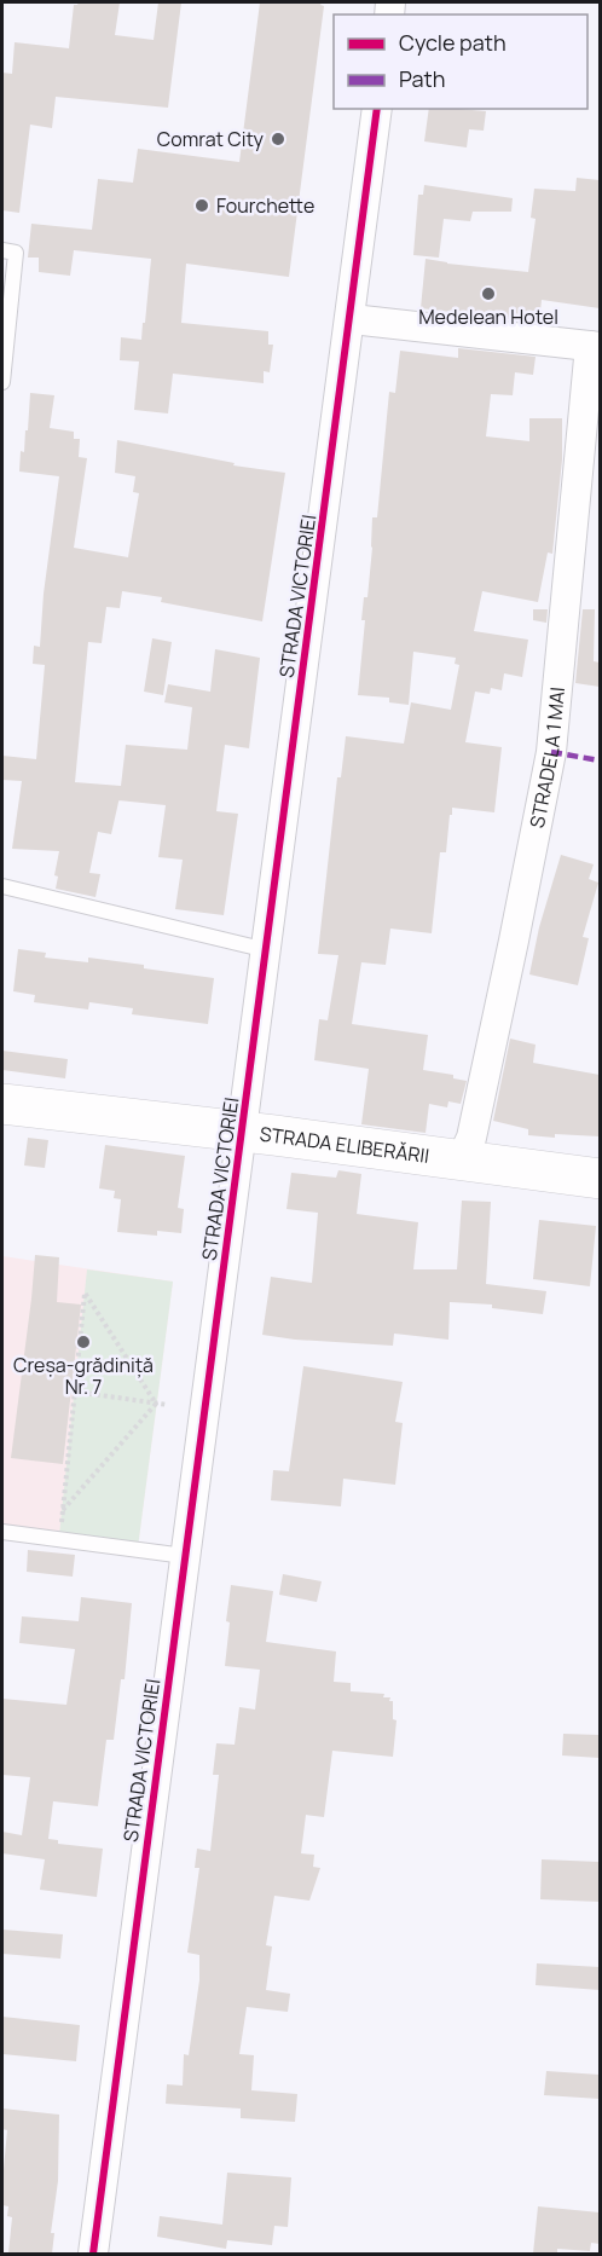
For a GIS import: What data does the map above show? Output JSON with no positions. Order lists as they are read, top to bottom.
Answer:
{
  "streets": {
    "main road": ["STRADA ELIBERĂRII"],
    "street": ["STRADA VICTORIEI", "STRADELA 1 MAI"]
  },
  "crossings": [
    ["STRADA VICTORIEI", "STRADA ELIBERĂRII"],
    ["STRADELA 1 MAI", "STRADA ELIBERĂRII"]
  ],
  "places": [
    "Comrat City",
    "Fourchette",
    "Medelean Hotel",
    "Creșa-grădiniță Nr. 7"
  ],
  "legend": ["Cycle path", "Path"]
}
